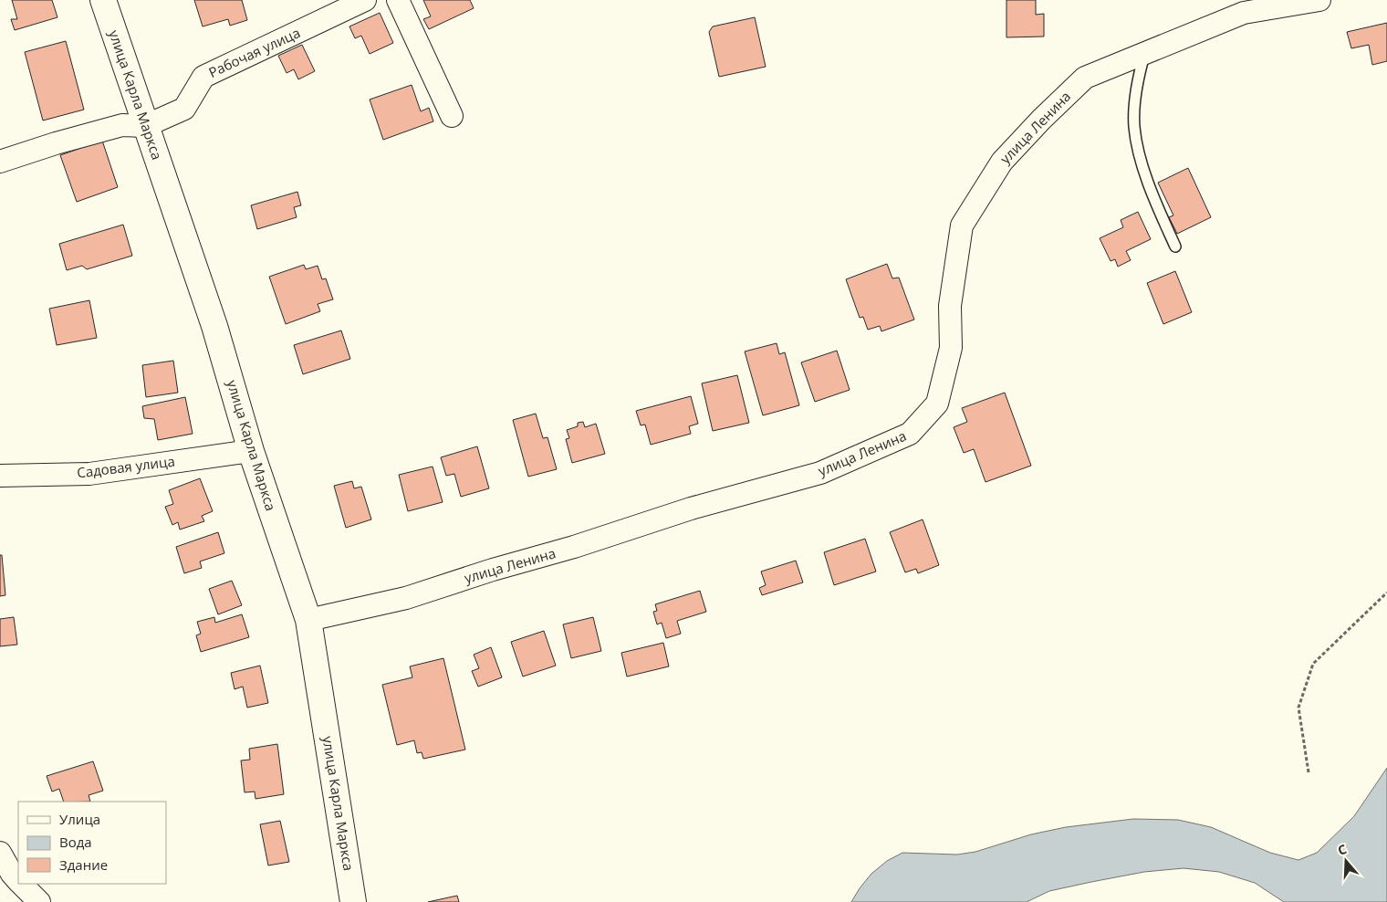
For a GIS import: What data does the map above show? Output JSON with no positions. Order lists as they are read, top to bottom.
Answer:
{
  "streets": {
    "main road": ["улица Карла Маркса"],
    "street": ["Рабочая улица", "улица Ленина", "Садовая улица"]
  },
  "crossings": [
    ["Рабочая улица", "улица Карла Маркса"],
    ["улица Карла Маркса", "улица Ленина"],
    ["улица Карла Маркса", "Садовая улица"]
  ],
  "legend": ["Улица", "Вода", "Здание"],
  "north": "top"
}
